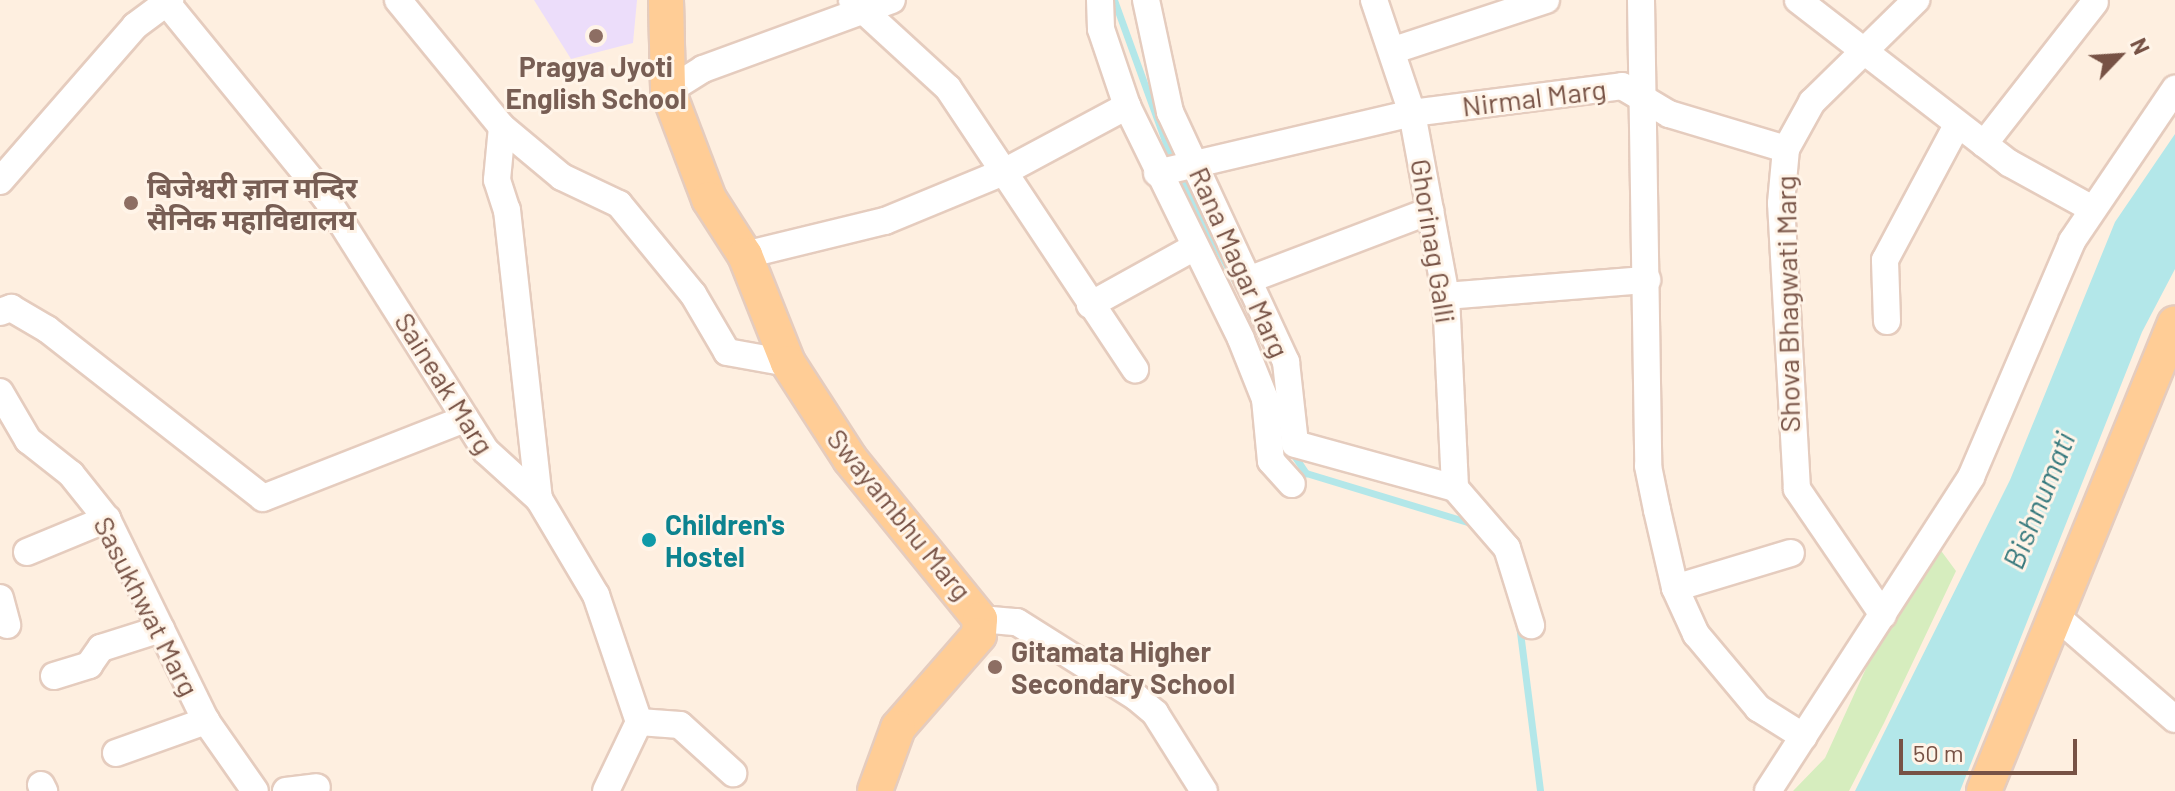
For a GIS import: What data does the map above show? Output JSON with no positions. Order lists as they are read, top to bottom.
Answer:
{
  "streets": {
    "main road": ["Swayambhu Marg"],
    "street": [
      "Nirmal Marg",
      "Ghorinag Galli",
      "Rana Magar Marg",
      "Shova Bhagwati Marg",
      "Saineak Marg",
      "Sasukhwat Marg"
    ]
  },
  "crossings": [
    ["Nirmal Marg", "Ghorinag Galli"],
    ["Nirmal Marg", "Rana Magar Marg"],
    ["Nirmal Marg", "Shova Bhagwati Marg"],
    ["Ghorinag Galli", "Rana Magar Marg"]
  ],
  "water": ["Bishnumati"],
  "places": [
    "Pragya Jyoti English School",
    "बिजेश्वरी ज्ञान मन्दिर सैनिक महाविद्यालय",
    "Children's Hostel",
    "Gitamata Higher Secondary School"
  ],
  "scale_bar": "50 m",
  "north": "top right"
}
